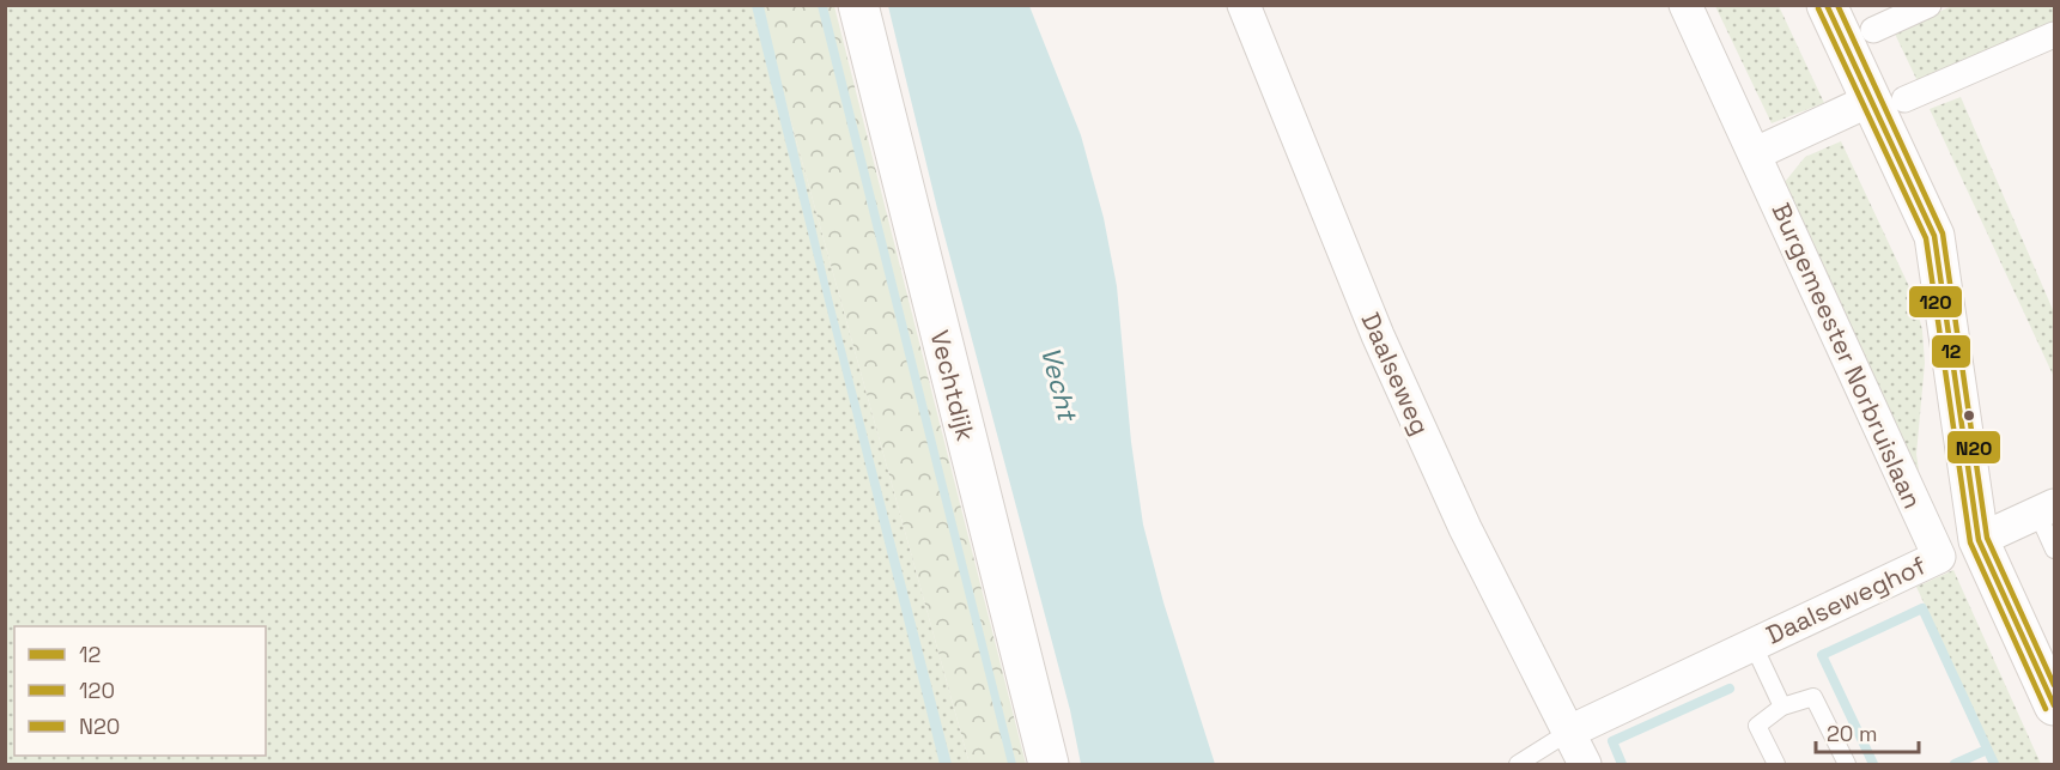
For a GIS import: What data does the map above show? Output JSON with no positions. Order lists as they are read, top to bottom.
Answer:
{
  "streets": {
    "street": [
      "Burgemeester Norbruislaan",
      "Daalseweg",
      "Vechtdijk",
      "Daalseweghof"
    ]
  },
  "crossings": [
    ["Burgemeester Norbruislaan", "Daalseweghof"],
    ["Daalseweg", "Daalseweghof"]
  ],
  "water": ["Vecht"],
  "lines": ["transit line 12", "transit line N20", "transit line 120"],
  "legend": ["12", "120", "N20"],
  "scale_bar": "20 m"
}
